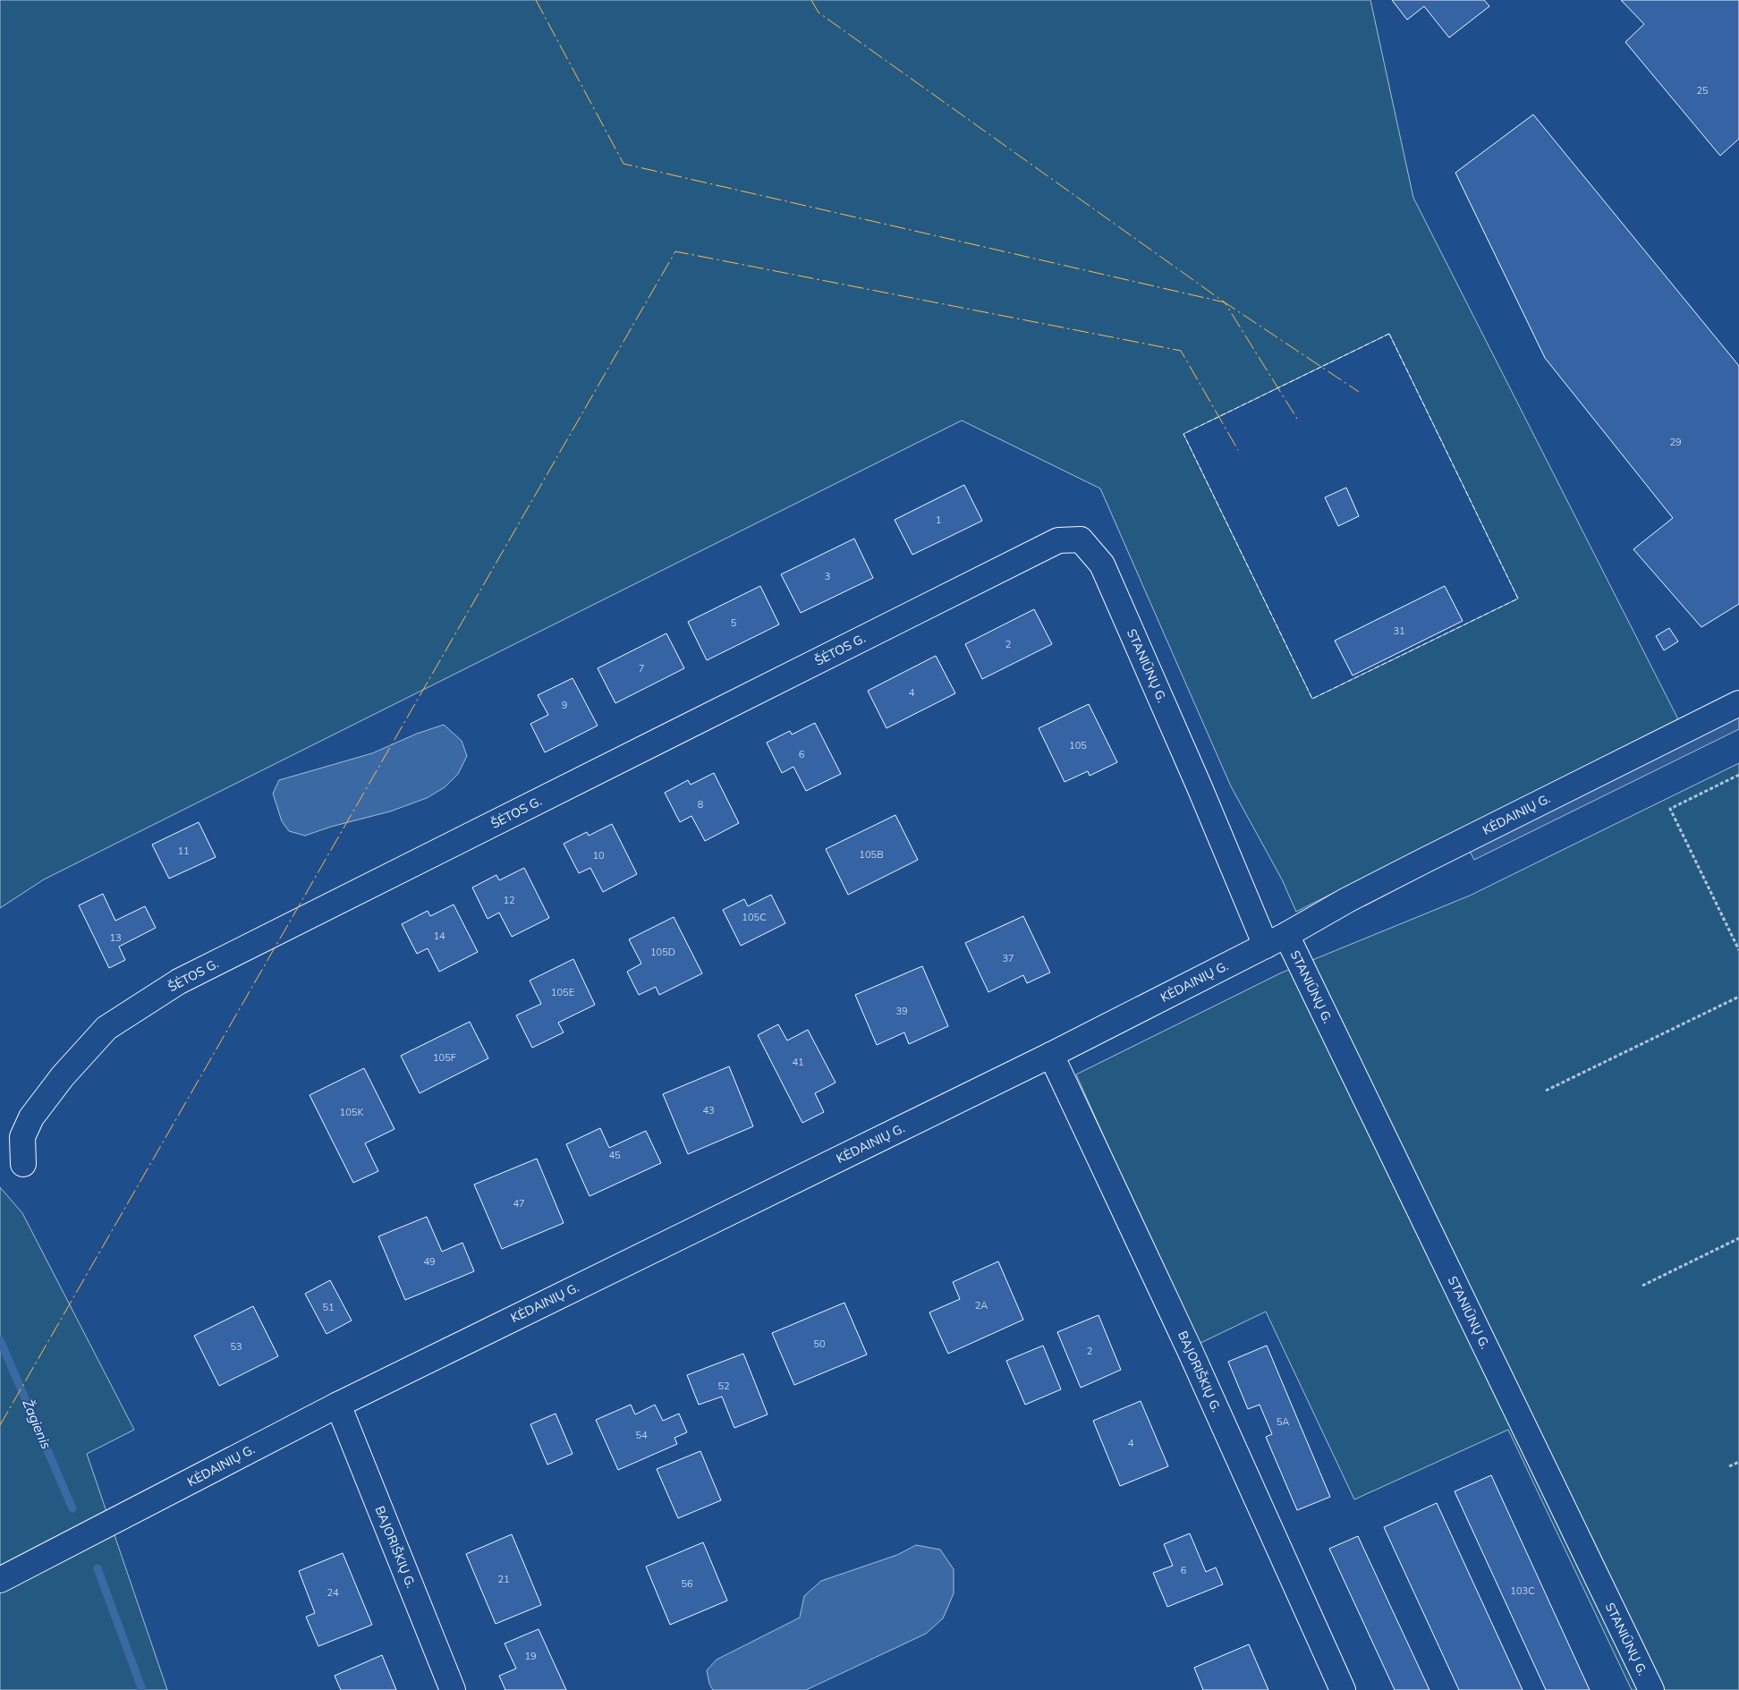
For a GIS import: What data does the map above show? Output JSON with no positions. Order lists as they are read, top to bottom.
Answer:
{
  "streets": {
    "street": [
      "ŠĖTOS G.",
      "STANIŪNŲ G.",
      "KĖDAINIŲ G.",
      "BAJORIŠKIŲ G."
    ]
  },
  "crossings": [
    ["ŠĖTOS G.", "STANIŪNŲ G."],
    ["STANIŪNŲ G.", "KĖDAINIŲ G."],
    ["KĖDAINIŲ G.", "BAJORIŠKIŲ G."]
  ],
  "water": ["Žagienis"],
  "house_numbers": [
    "25",
    "29",
    "1",
    "3",
    "5",
    "31",
    "2",
    "7",
    "4",
    "9",
    "105",
    "6",
    "8",
    "11",
    "105B",
    "10",
    "12",
    "105C",
    "14",
    "13",
    "105D",
    "37",
    "105E",
    "39",
    "105F",
    "41",
    "43",
    "105K",
    "45",
    "47",
    "49",
    "2A",
    "51",
    "50",
    "53",
    "2",
    "52",
    "5A",
    "54",
    "4",
    "6",
    "21",
    "56",
    "103C",
    "24",
    "19"
  ]
}
